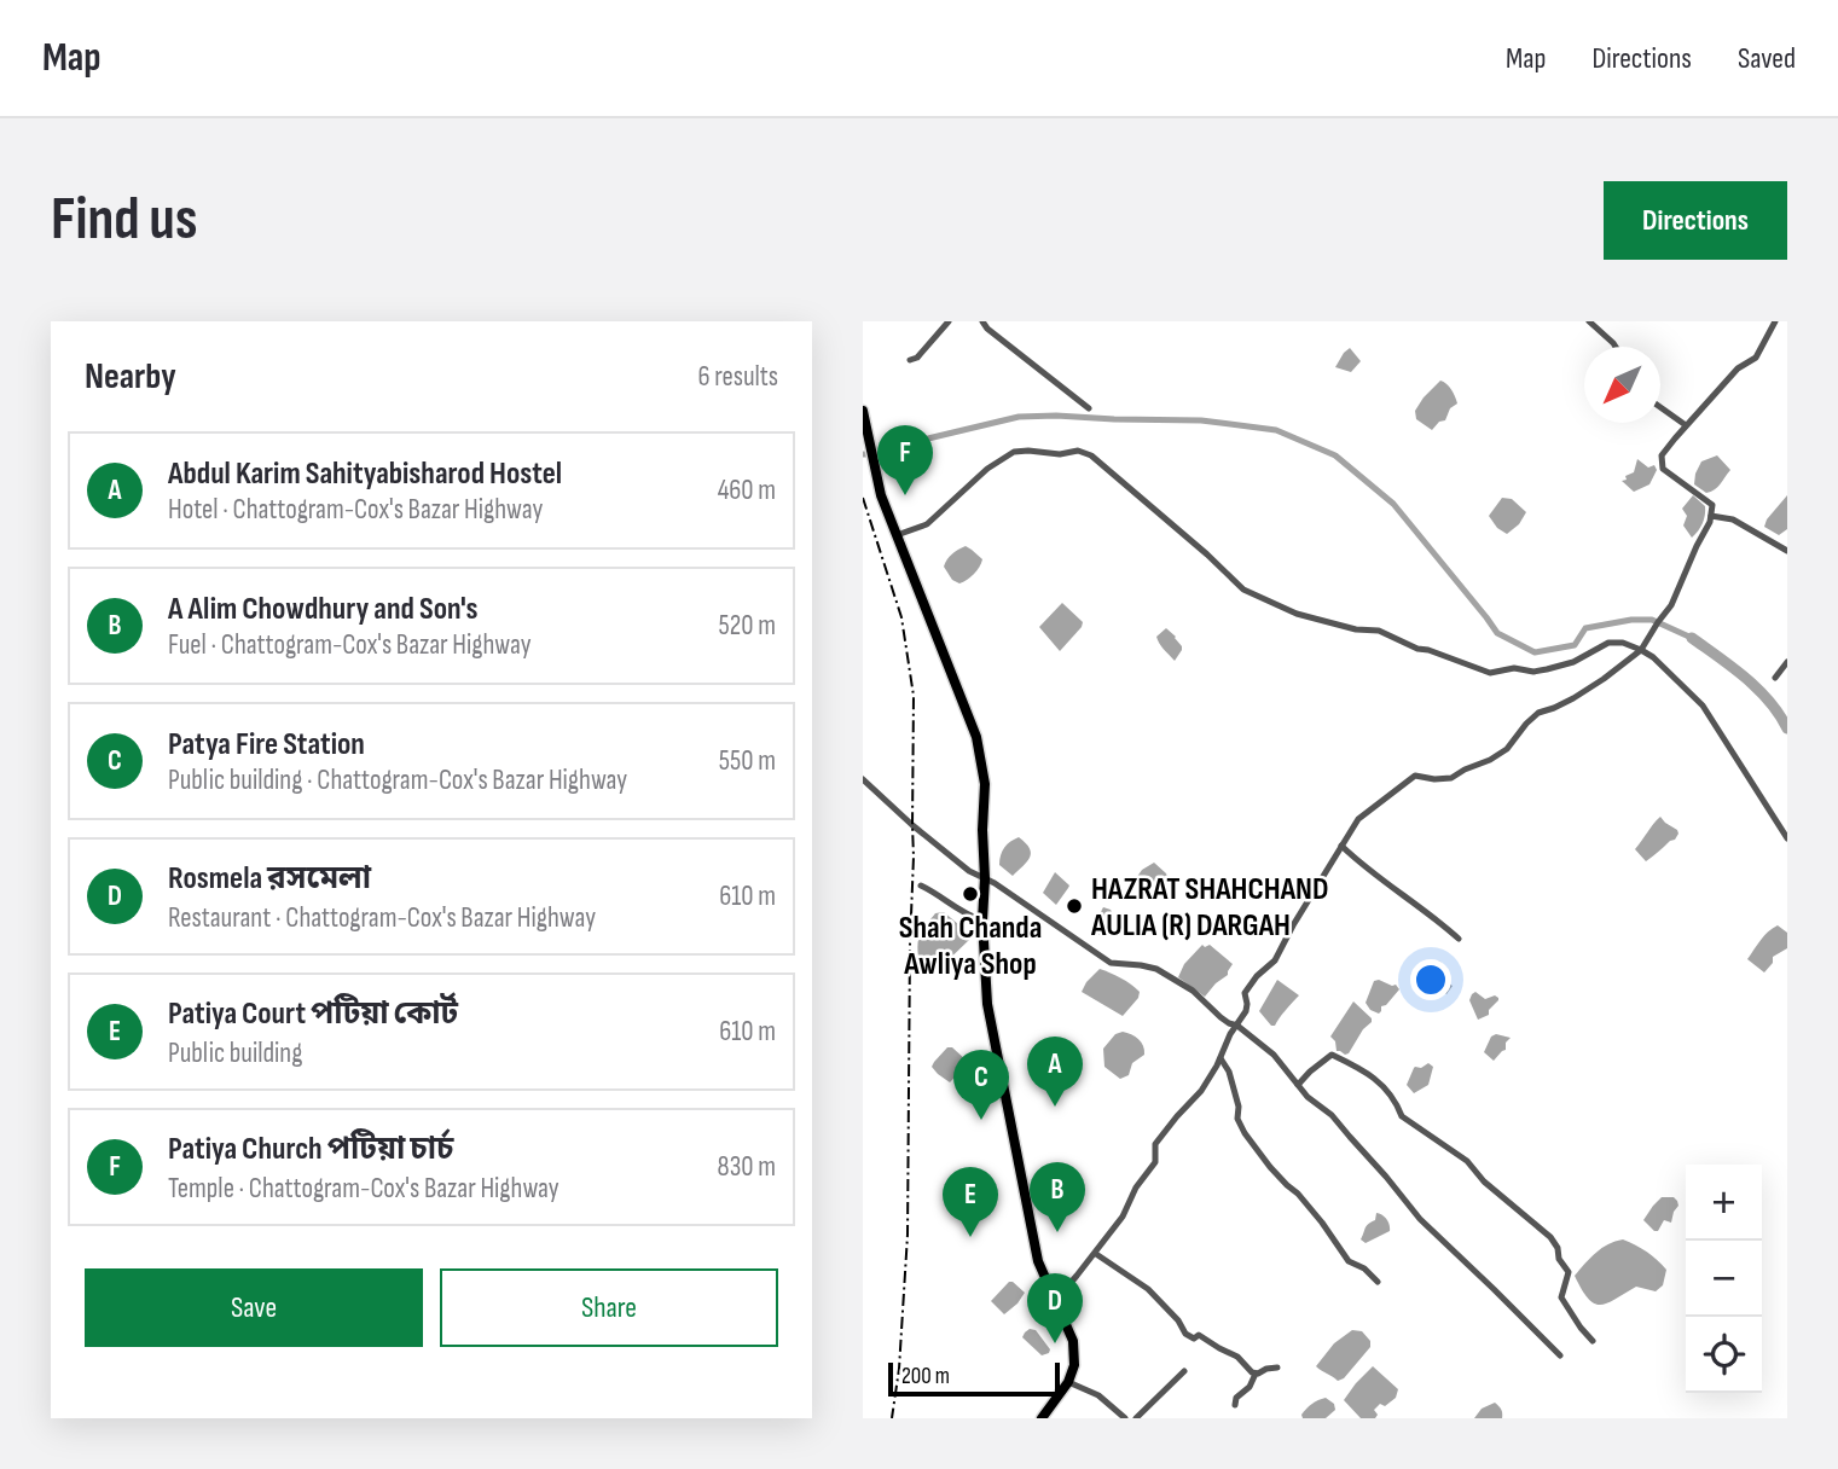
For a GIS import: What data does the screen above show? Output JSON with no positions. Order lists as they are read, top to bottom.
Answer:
{
  "places": ["Shah Chanda Awliya Shop", "HAZRAT SHAHCHAND AULIA (R) DARGAH"],
  "scale_bar": "200 m",
  "north": "bottom left",
  "page": {
    "header": "Map",
    "nav": ["Map", "Directions", "Saved"],
    "buttons": [
      "Directions",
      ["Save", "Share"]
    ],
    "title": "Find us",
    "heading": ["Nearby", "6 results"],
    "pins": [
      "F",
      "A",
      "C",
      "B",
      "E",
      "D"
    ],
    "list": [
      {
        "mark": "A",
        "name": "Abdul Karim Sahityabisharod Hostel",
        "note": "Hotel · Chattogram-Cox's Bazar Highway",
        "value": "460 m"
      },
      {
        "mark": "B",
        "name": "A Alim Chowdhury and Son's",
        "note": "Fuel · Chattogram-Cox's Bazar Highway",
        "value": "520 m"
      },
      {
        "mark": "C",
        "name": "Patya Fire Station",
        "note": "Public building · Chattogram-Cox's Bazar Highway",
        "value": "550 m"
      },
      {
        "mark": "D",
        "name": "Rosmela রসমেলা",
        "note": "Restaurant · Chattogram-Cox's Bazar Highway",
        "value": "610 m"
      },
      {
        "mark": "E",
        "name": "Patiya Court পটিয়া কোর্ট",
        "note": "Public building",
        "value": "610 m"
      },
      {
        "mark": "F",
        "name": "Patiya Church পটিয়া চার্চ",
        "note": "Temple · Chattogram-Cox's Bazar Highway",
        "value": "830 m"
      }
    ],
    "map_buttons": ["+", "−"],
    "scale": "200 m"
  }
}
